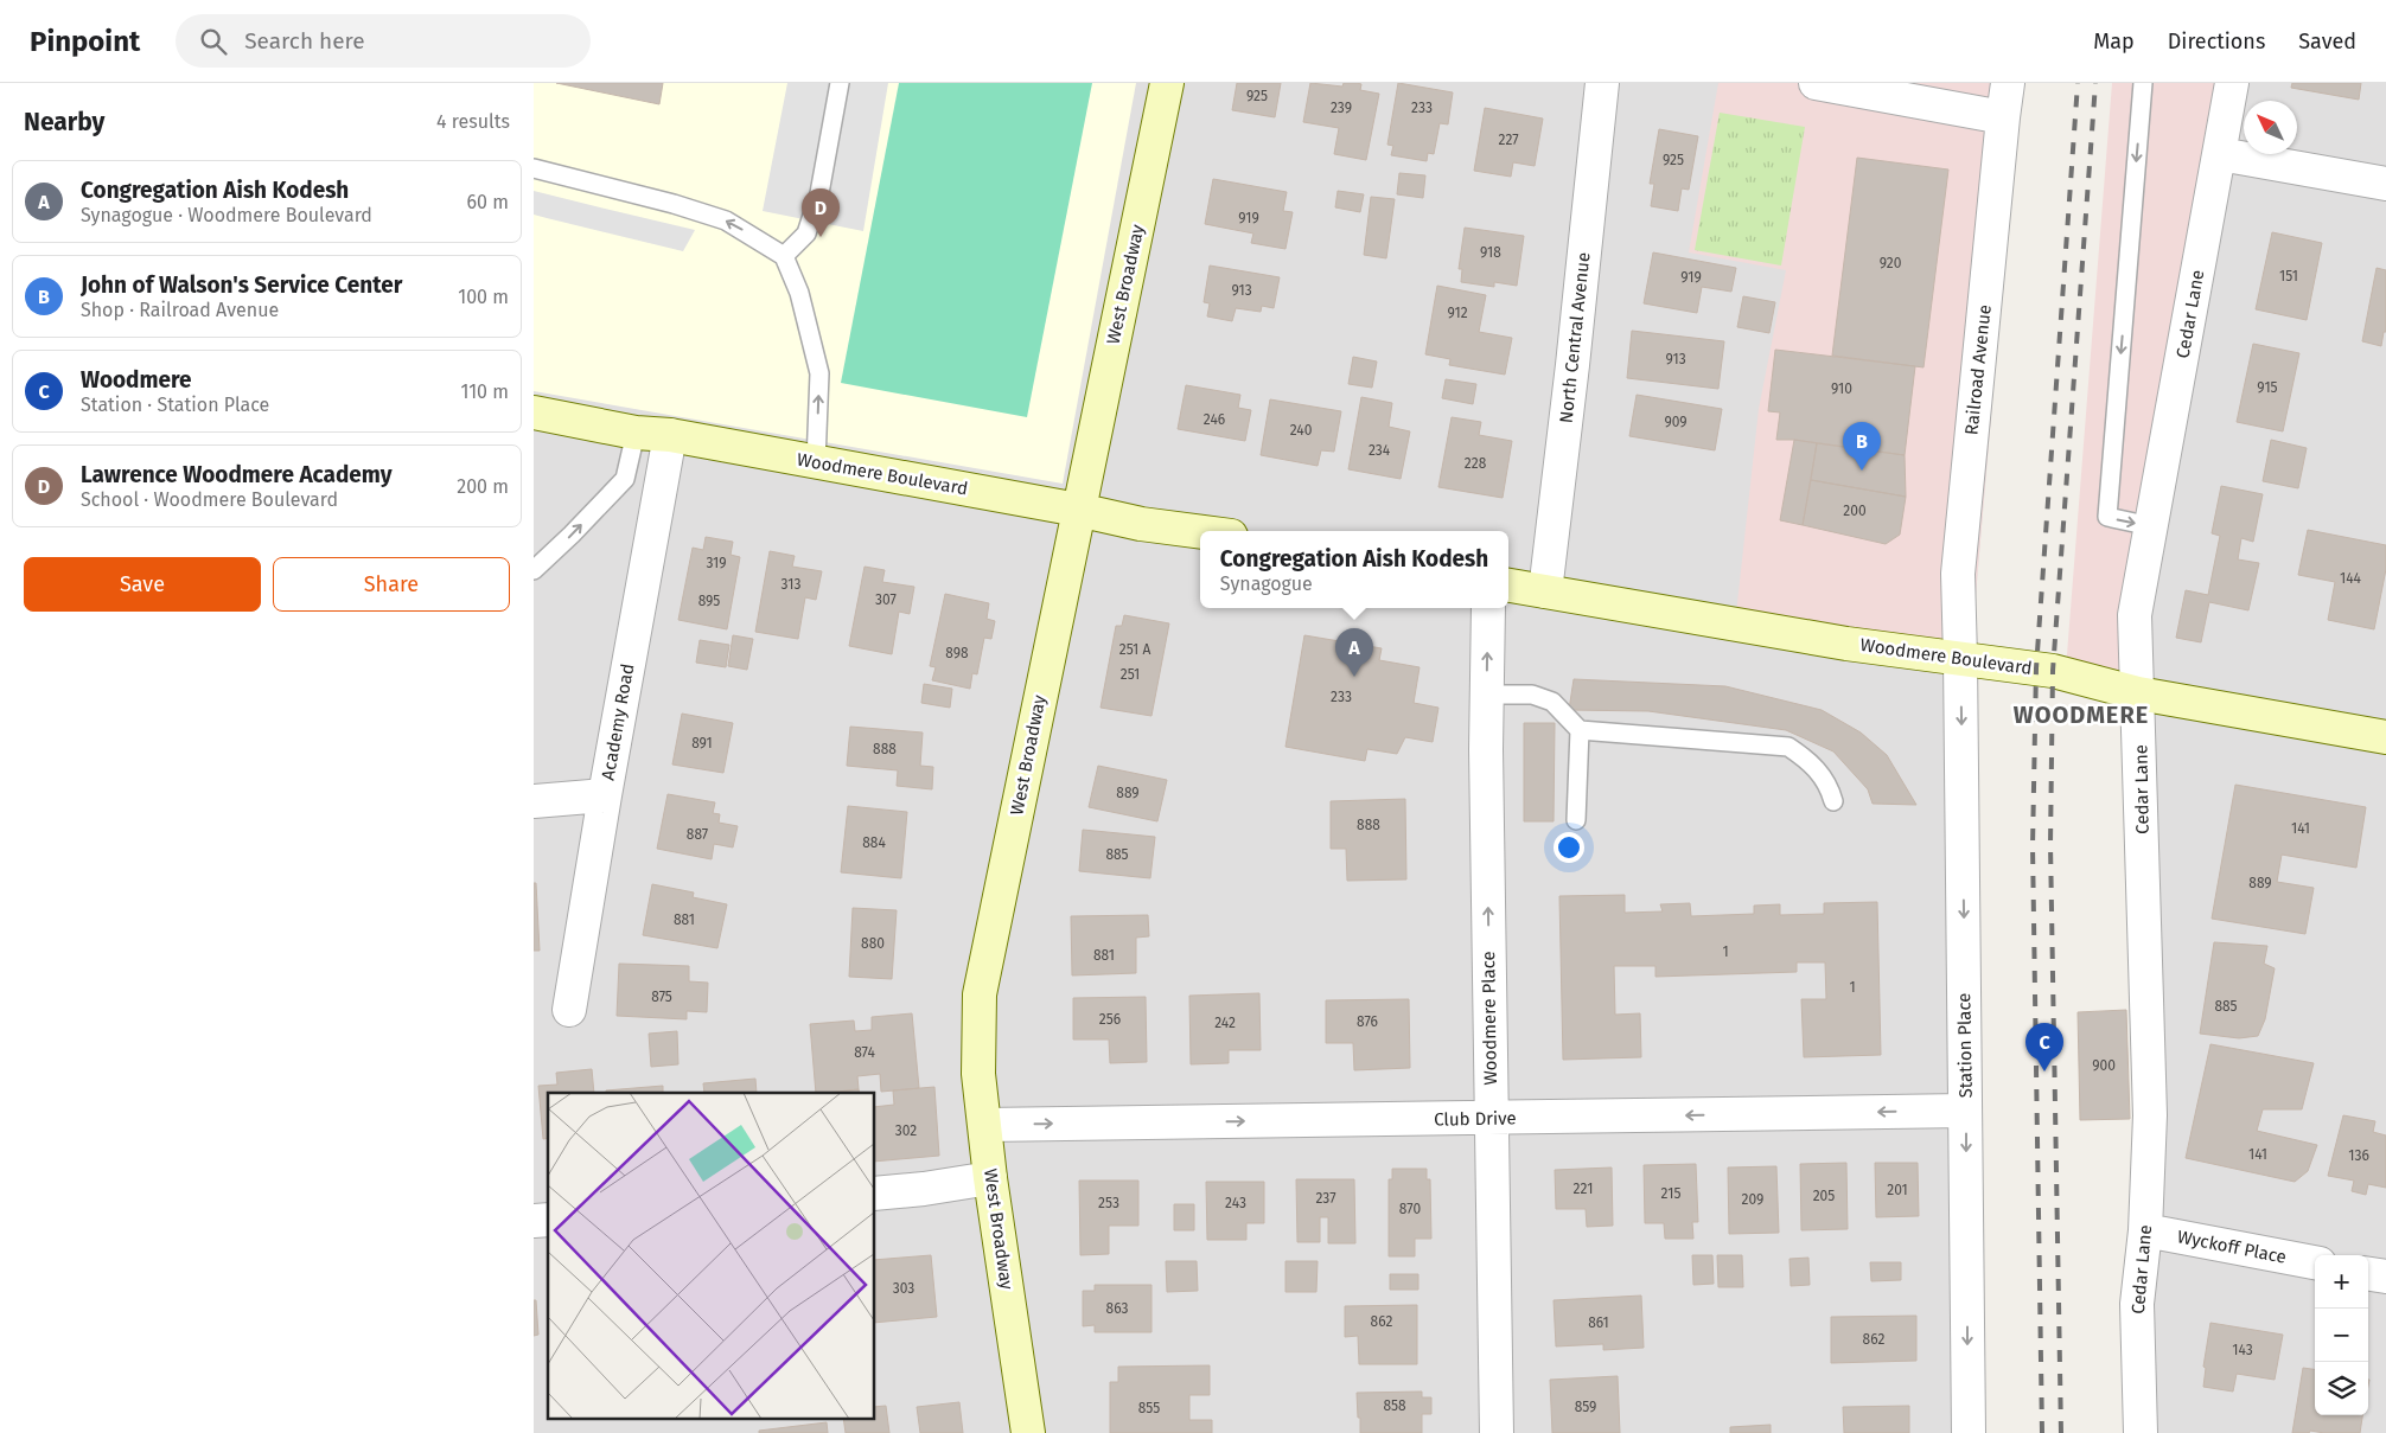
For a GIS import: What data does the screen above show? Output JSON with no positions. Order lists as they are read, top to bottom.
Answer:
{
  "streets": {
    "street": [
      "West Broadway",
      "Cedar Lane",
      "North Central Avenue",
      "Railroad Avenue",
      "Woodmere Boulevard",
      "Academy Road",
      "Woodmere Place",
      "Station Place",
      "Club Drive",
      "Wyckoff Place"
    ]
  },
  "crossings": [
    ["West Broadway", "Woodmere Boulevard"],
    ["West Broadway", "Club Drive"],
    ["Cedar Lane", "Woodmere Boulevard"],
    ["Cedar Lane", "Wyckoff Place"],
    ["North Central Avenue", "Woodmere Boulevard"],
    ["Railroad Avenue", "Woodmere Boulevard"],
    ["Railroad Avenue", "Station Place"],
    ["Woodmere Boulevard", "Academy Road"],
    ["Woodmere Boulevard", "Station Place"],
    ["Woodmere Place", "Club Drive"],
    ["Station Place", "Club Drive"]
  ],
  "one_way": ["Woodmere Place", "Station Place"],
  "districts": ["WOODMERE"],
  "house_numbers": [
    "925",
    "239",
    "233",
    "227",
    "925",
    "919",
    "918",
    "920",
    "151",
    "919",
    "913",
    "912",
    "913",
    "915",
    "910",
    "246",
    "909",
    "240",
    "234",
    "228",
    "200",
    "319",
    "144",
    "313",
    "307",
    "895",
    "251 A",
    "898",
    "251",
    "233",
    "891",
    "888",
    "889",
    "888",
    "141",
    "887",
    "884",
    "885",
    "889",
    "881",
    "880",
    "1",
    "881",
    "1",
    "875",
    "885",
    "256",
    "876",
    "242",
    "874",
    "900",
    "302",
    "141",
    "136",
    "221",
    "201",
    "215",
    "205",
    "237",
    "209",
    "253",
    "243",
    "870",
    "303",
    "863",
    "862",
    "861",
    "862",
    "143",
    "858",
    "859",
    "855"
  ],
  "north": "top left",
  "page": {
    "header": "Pinpoint",
    "search": "Search here",
    "nav": ["Map", "Directions", "Saved"],
    "heading": ["Nearby", "4 results"],
    "list": [
      {
        "mark": "A",
        "name": "Congregation Aish Kodesh",
        "note": "Synagogue · Woodmere Boulevard",
        "value": "60 m"
      },
      {
        "mark": "B",
        "name": "John of Walson's Service Center",
        "note": "Shop · Railroad Avenue",
        "value": "100 m"
      },
      {
        "mark": "C",
        "name": "Woodmere",
        "note": "Station · Station Place",
        "value": "110 m"
      },
      {
        "mark": "D",
        "name": "Lawrence Woodmere Academy",
        "note": "School · Woodmere Boulevard",
        "value": "200 m"
      }
    ],
    "pins": [
      "D",
      "B",
      "A",
      "C"
    ],
    "popup": ["Congregation Aish Kodesh", "Synagogue"],
    "buttons": ["Save", "Share"],
    "map_buttons": ["+", "−"]
  }
}
